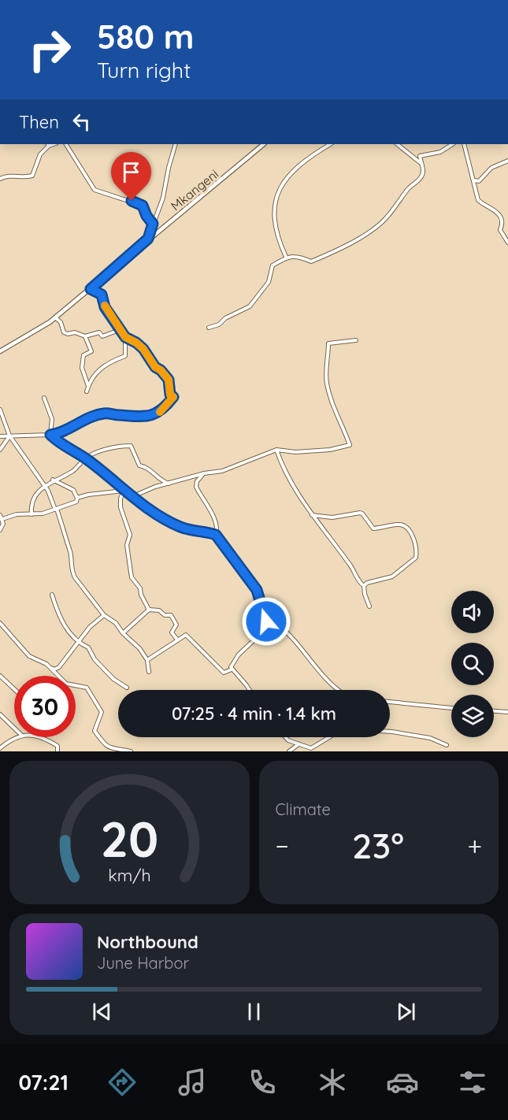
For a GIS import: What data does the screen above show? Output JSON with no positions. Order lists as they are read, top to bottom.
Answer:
{
  "streets": {
    "street": ["Mkangeni"]
  },
  "page": {
    "turn": ["580 m", "Turn right"],
    "then": "Then",
    "limit": "30",
    "trip": "07:25 · 4 min · 1.4 km",
    "tile": "Climate",
    "heat": ["−", "23°", "+"],
    "song": ["Northbound", "June Harbor"],
    "tabs": "07:21",
    "gauge": ["20", "km/h"]
  }
}
